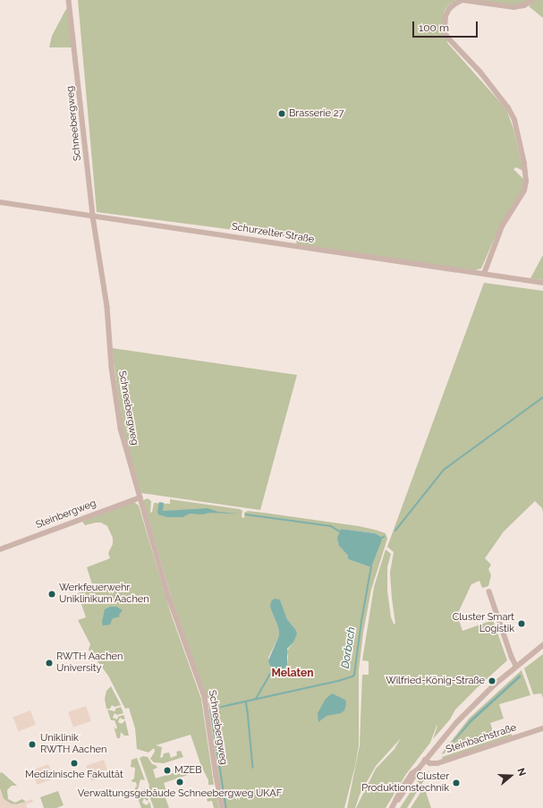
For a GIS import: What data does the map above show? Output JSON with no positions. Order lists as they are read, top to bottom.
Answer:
{
  "streets": {
    "street": [
      "Schneebergweg",
      "Schurzelter Straße",
      "Steinbergweg",
      "Steinbachstraße"
    ]
  },
  "crossings": [
    ["Schneebergweg", "Schurzelter Straße"],
    ["Schneebergweg", "Steinbergweg"]
  ],
  "districts": ["Melaten"],
  "water": ["Dorbach"],
  "places": [
    "Brasserie 27",
    "Werkfeuerwehr Uniklinikum Aachen",
    "Cluster Smart Logistik",
    "RWTH Aachen University",
    "Wilfried-König-Straße",
    "Uniklinik RWTH Aachen",
    "Medizinische Fakultät",
    "MZEB",
    "Verwaltungsgebäude Schneebergweg UKAF",
    "Cluster Produktionstechnik"
  ],
  "scale_bar": "100 m",
  "north": "right"
}
